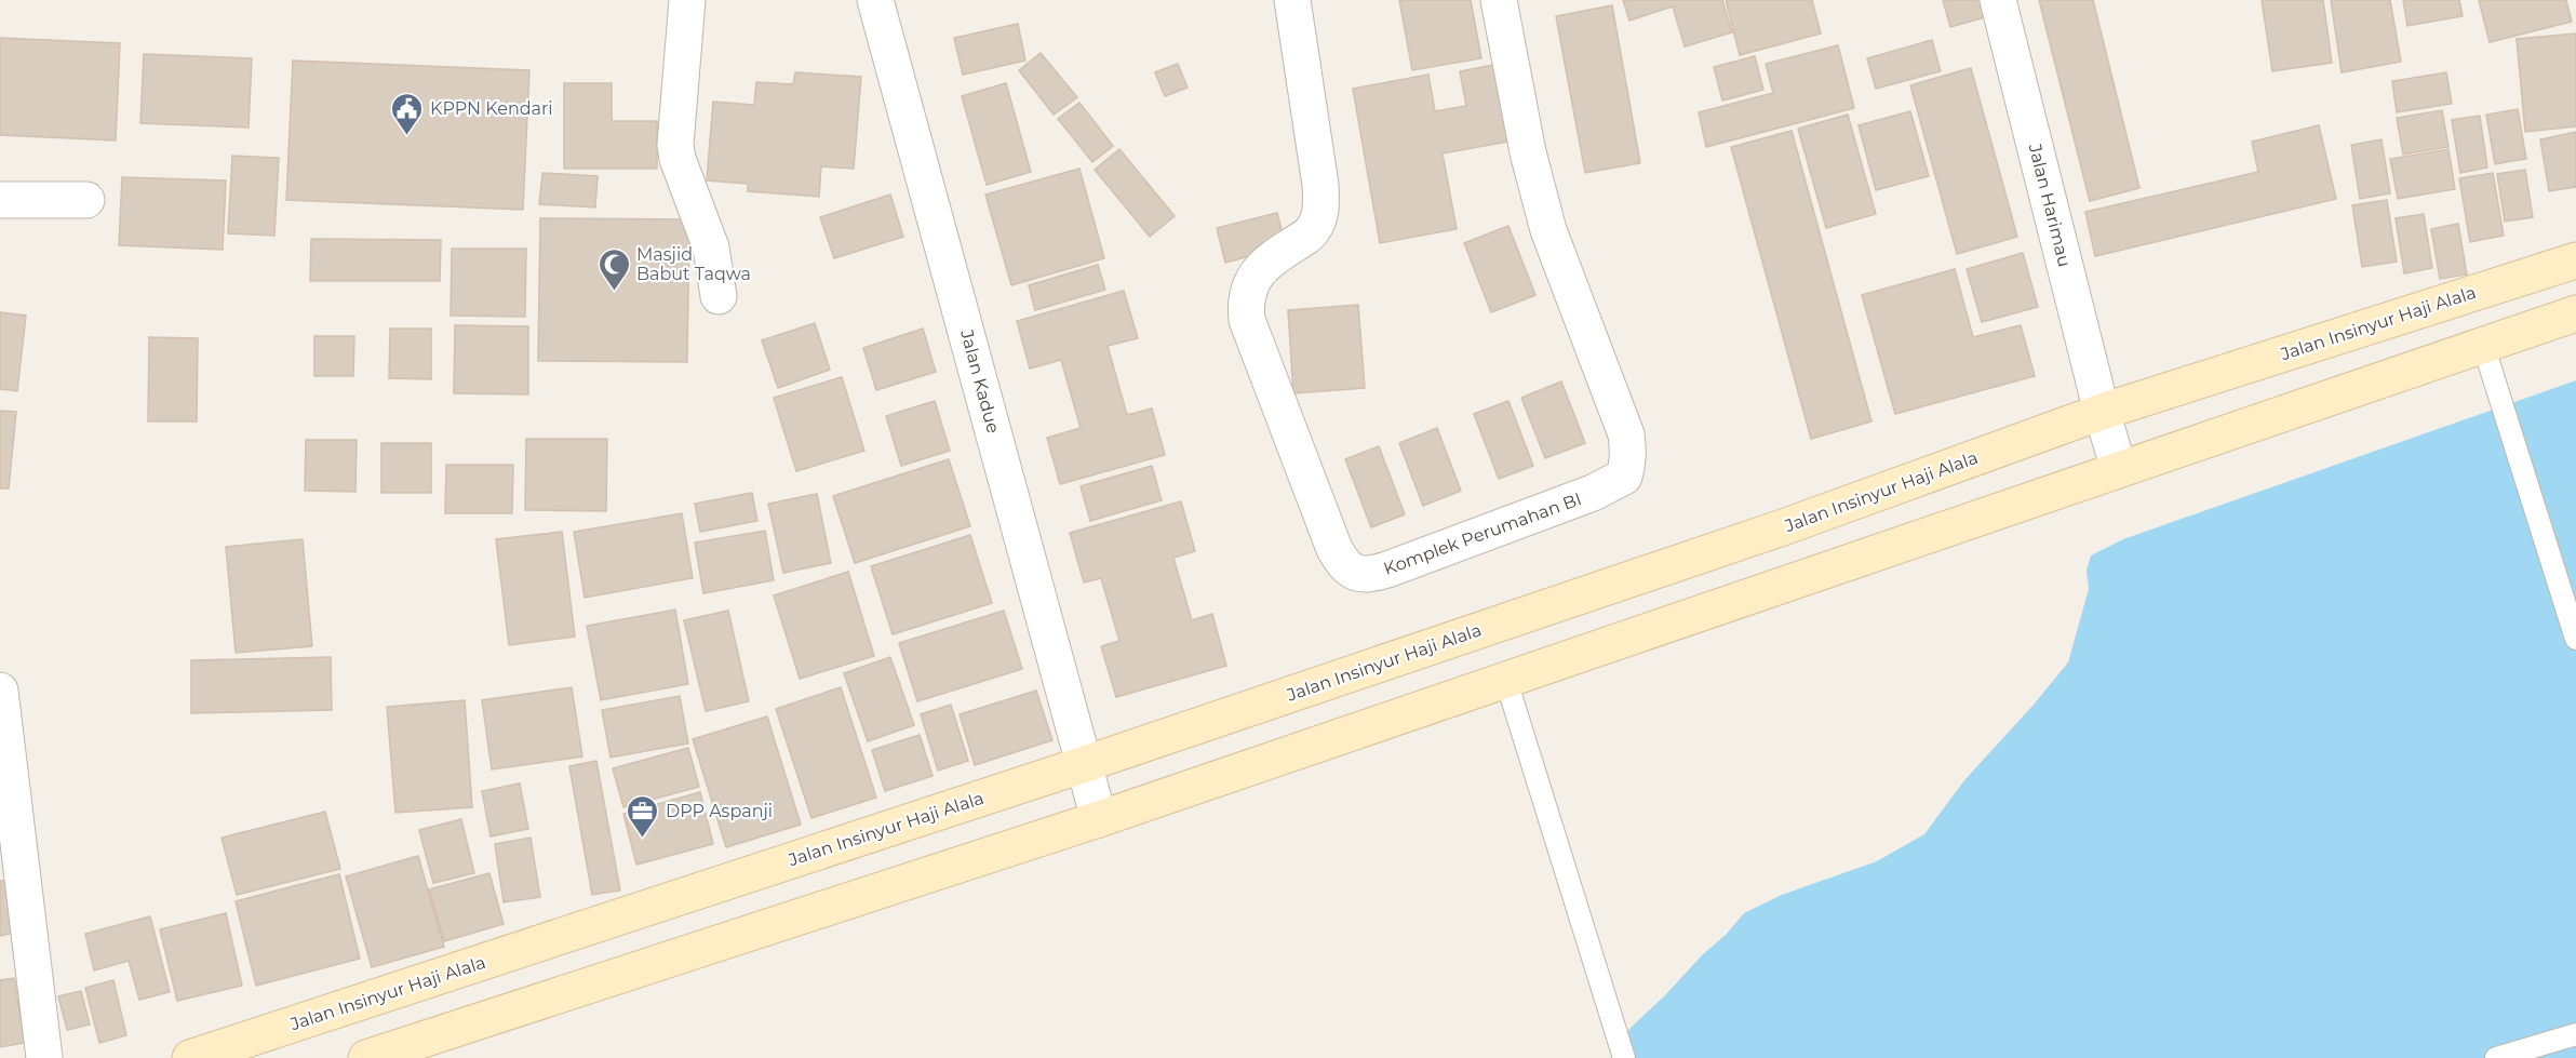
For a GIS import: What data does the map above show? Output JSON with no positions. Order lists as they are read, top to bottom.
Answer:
{
  "streets": {
    "main road": ["Jalan Insinyur Haji Alala"],
    "street": ["Jalan Harimau", "Jalan Kadue", "Komplek Perumahan BI"]
  },
  "crossings": [
    ["Jalan Harimau", "Jalan Insinyur Haji Alala"],
    ["Jalan Insinyur Haji Alala", "Jalan Kadue"]
  ],
  "places": {
    "public building": ["KPPN Kendari"],
    "mosque": ["Masjid Babut Taqwa"],
    "office": ["DPP Aspanji"]
  }
}
